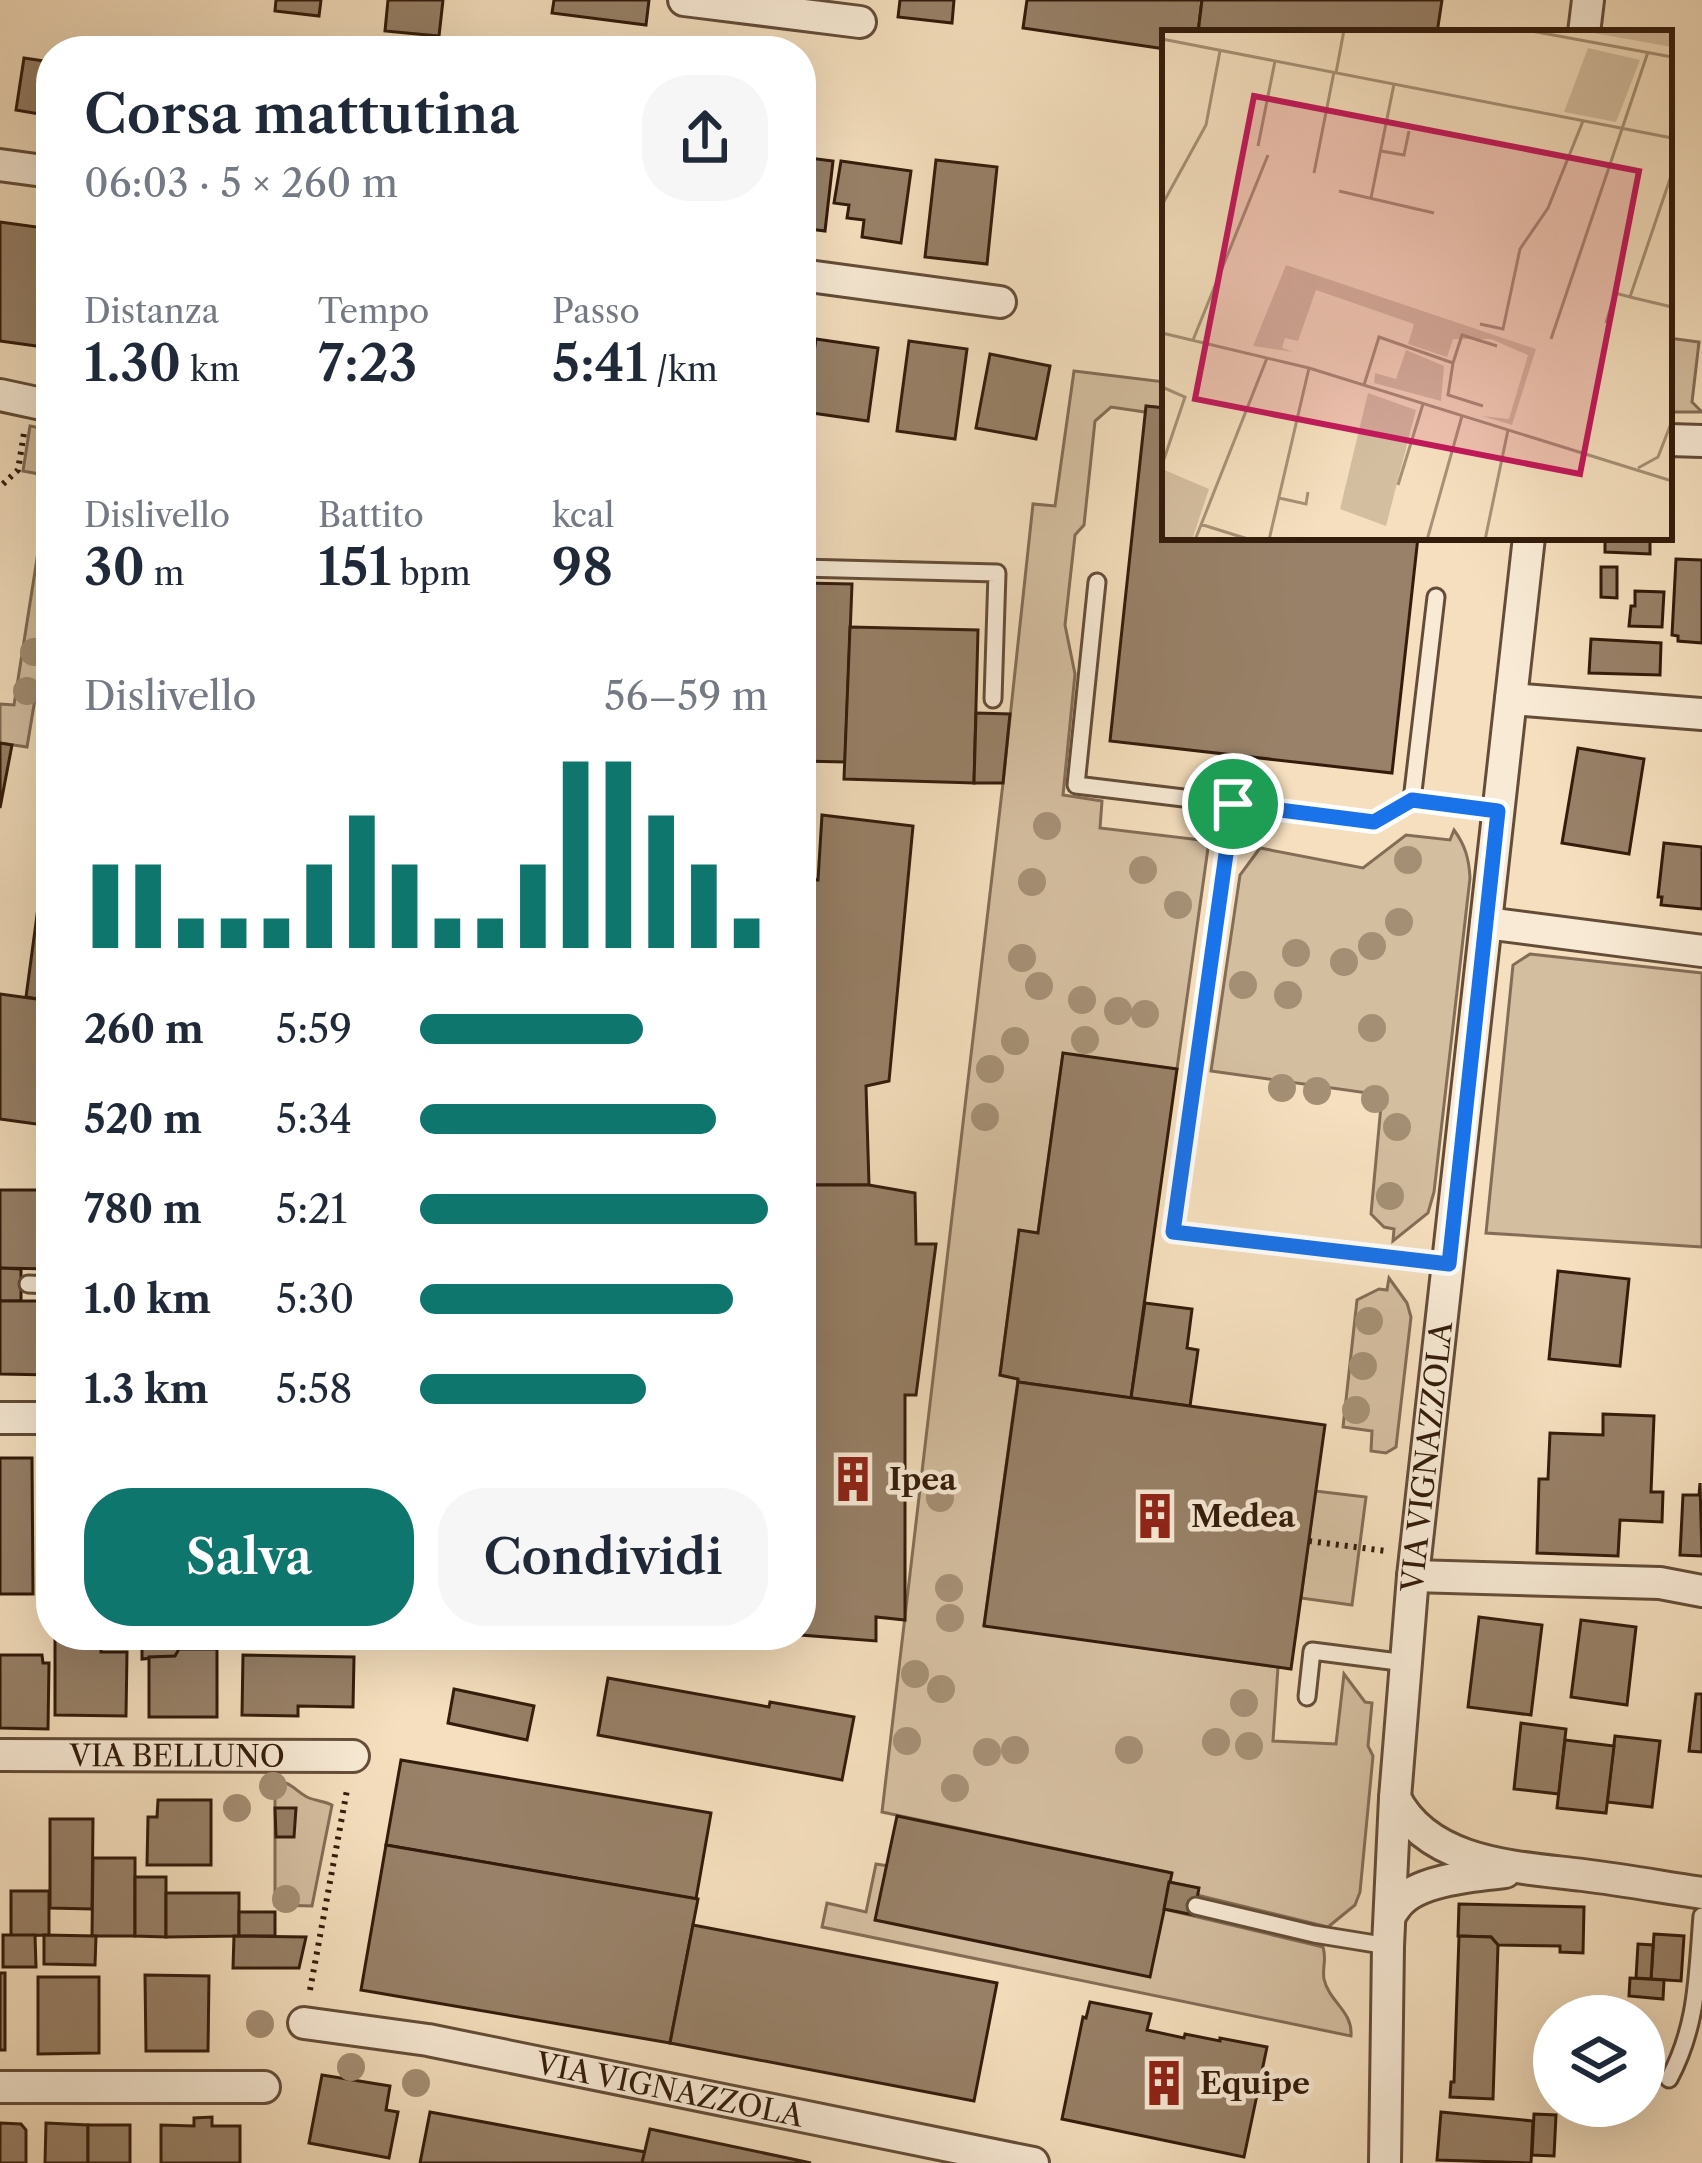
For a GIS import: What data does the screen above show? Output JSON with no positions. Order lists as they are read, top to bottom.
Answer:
{
  "streets": {
    "street": ["VIA VIGNAZZOLA", "VIA BELLUNO"]
  },
  "places": {
    "building": ["Ipea", "Medea", "Equipe"]
  },
  "page": {
    "heading": ["Corsa mattutina", "06:03 · 5 × 260 m"],
    "stats": [
      ["Distanza", "1.30 km"],
      ["Tempo", "7:23"],
      ["Passo", "5:41 /km"],
      ["Dislivello", "30 m"],
      ["Battito", "151 bpm"],
      ["kcal", "98"]
    ],
    "chart": ["Dislivello", "56–59 m"],
    "list": [
      {
        "name": "260 m",
        "note": "5:59"
      },
      {
        "name": "520 m",
        "note": "5:34"
      },
      {
        "name": "780 m",
        "note": "5:21"
      },
      {
        "name": "1.0 km",
        "note": "5:30"
      },
      {
        "name": "1.3 km",
        "note": "5:58"
      }
    ],
    "buttons": ["Salva", "Condividi"]
  }
}
